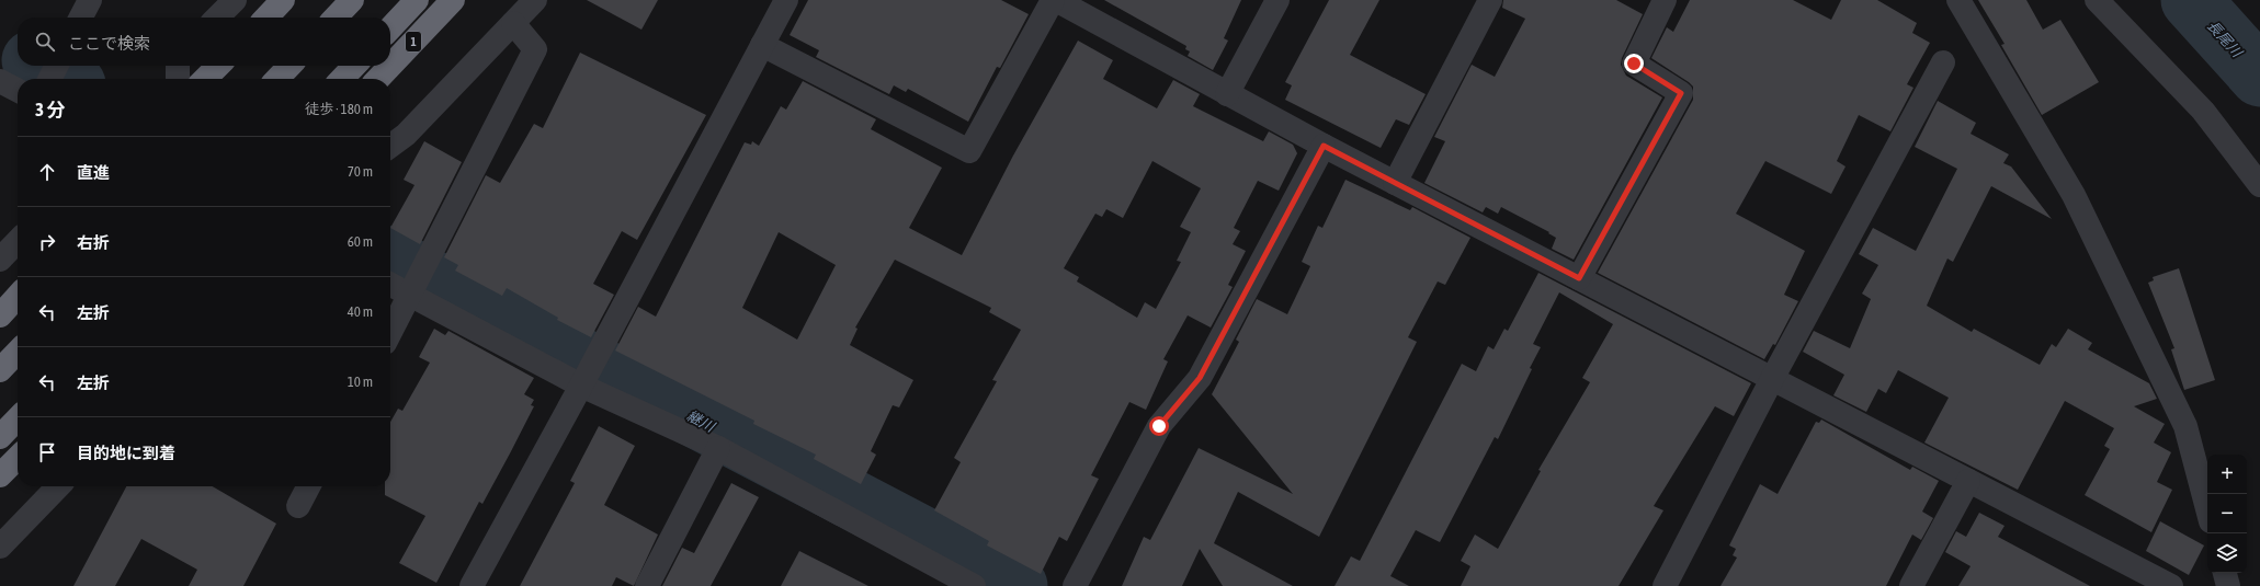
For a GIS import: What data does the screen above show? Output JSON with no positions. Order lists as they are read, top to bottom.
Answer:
{
  "streets": {
    "highway": ["1"]
  },
  "water": ["長尾川", "継川"],
  "page": {
    "search": "ここで検索",
    "heading": ["3 分", "徒歩 · 180 m"],
    "list": [
      ["直進", "70 m"],
      ["右折", "60 m"],
      ["左折", "40 m"],
      ["左折", "10 m"],
      "目的地に到着"
    ],
    "map_buttons": ["+", "−"]
  }
}
